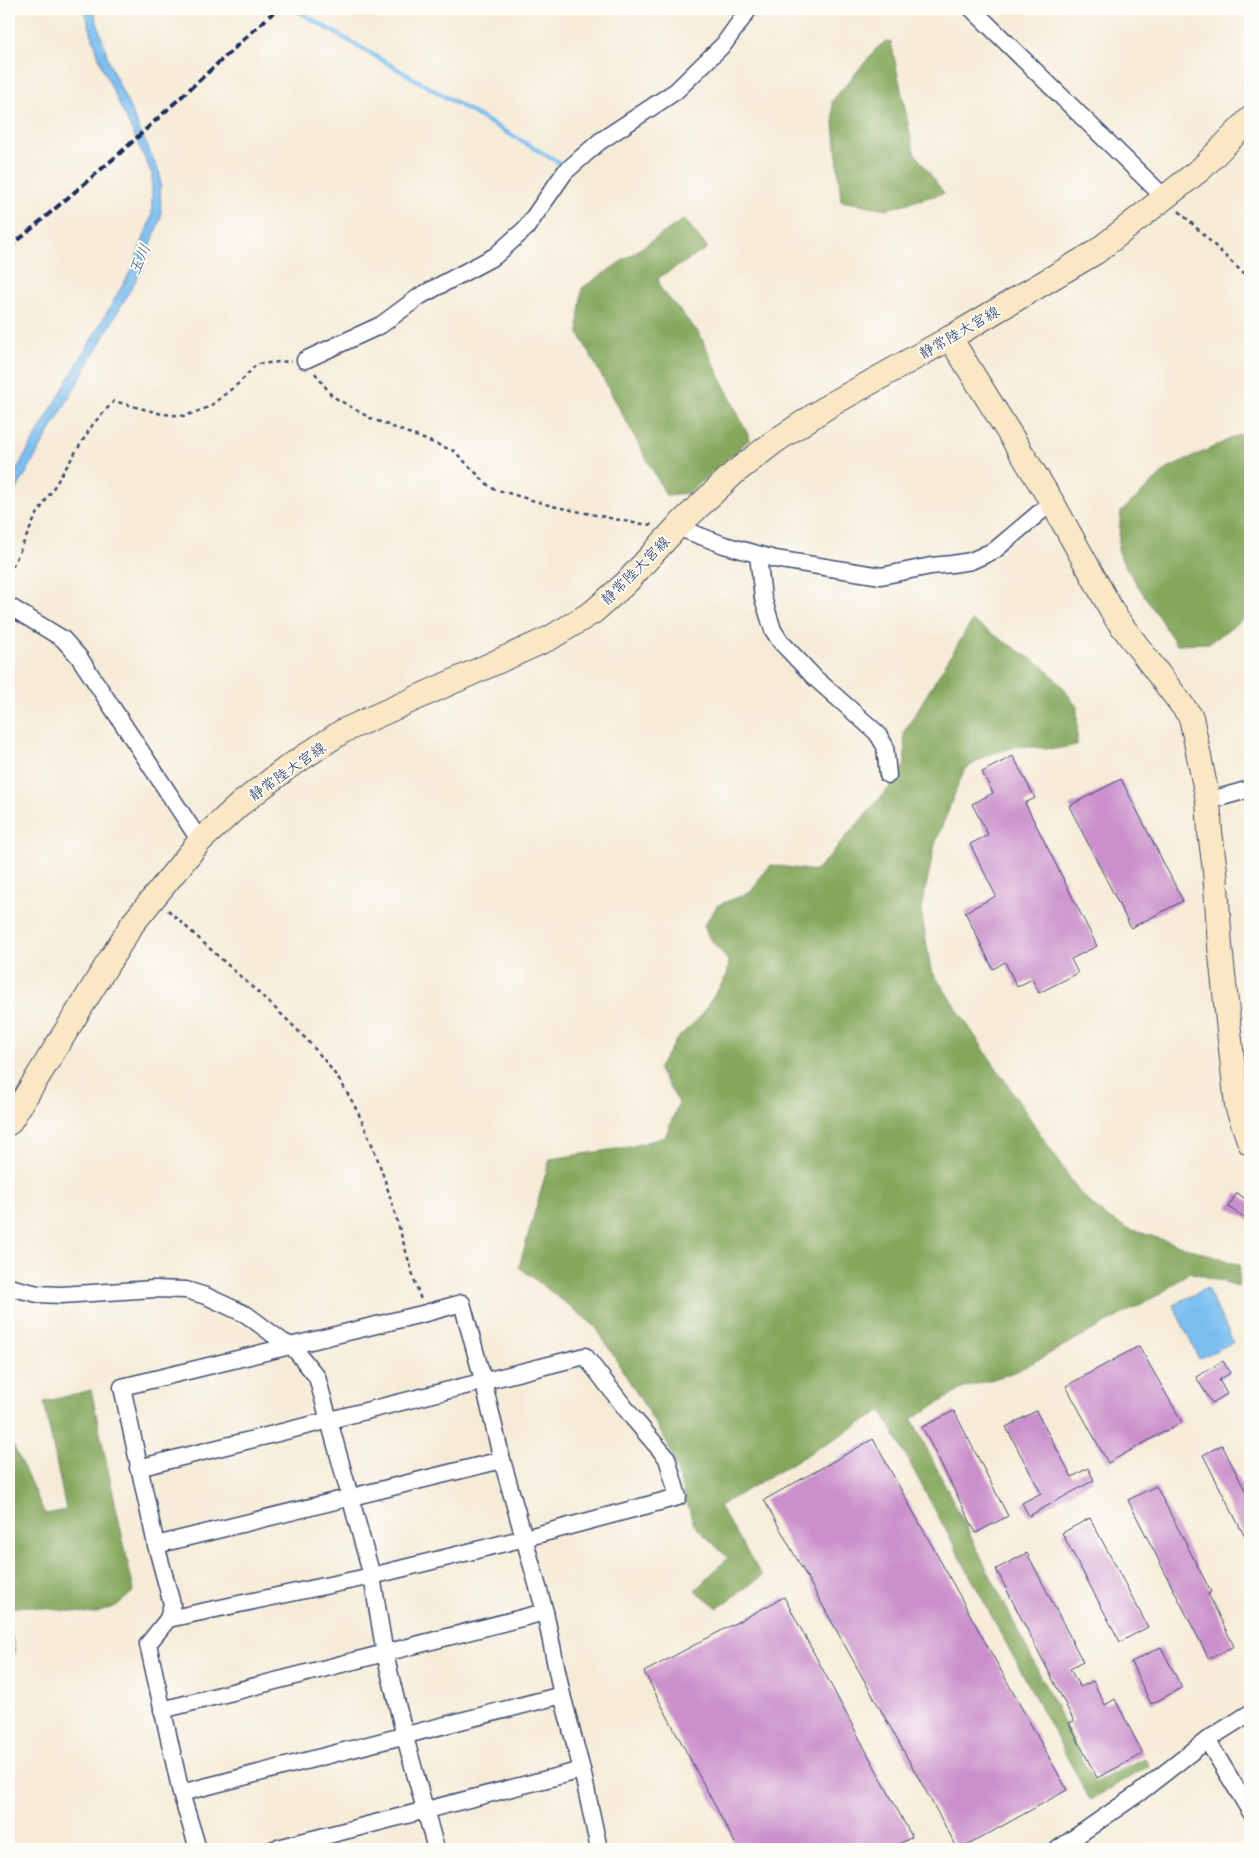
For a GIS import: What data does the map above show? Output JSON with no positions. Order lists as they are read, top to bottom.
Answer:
{
  "streets": {
    "main road": ["静常陸大宮線"]
  },
  "water": ["玉川"]
}
